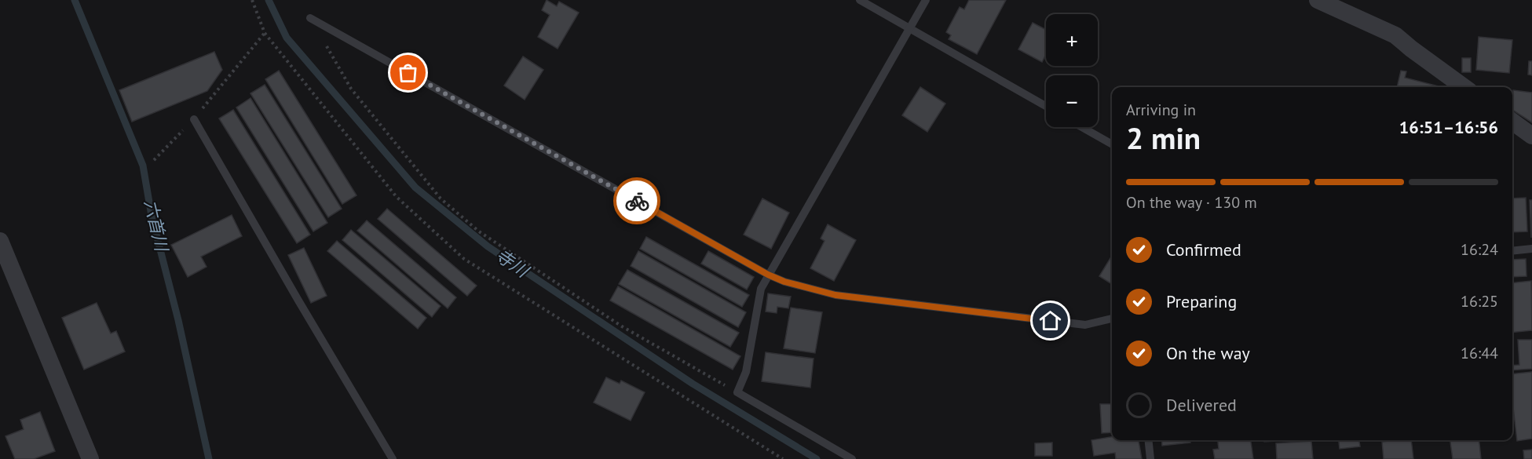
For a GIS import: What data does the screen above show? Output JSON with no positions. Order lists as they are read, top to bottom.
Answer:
{
  "water": ["六首川", "寺川"],
  "page": {
    "map_buttons": ["+", "−"],
    "heading": ["2 min", "Arriving in", "16:51–16:56"],
    "bar": "On the way · 130 m",
    "list": [
      ["Confirmed", "16:24"],
      ["Preparing", "16:25"],
      ["On the way", "16:44"],
      "Delivered"
    ]
  }
}
